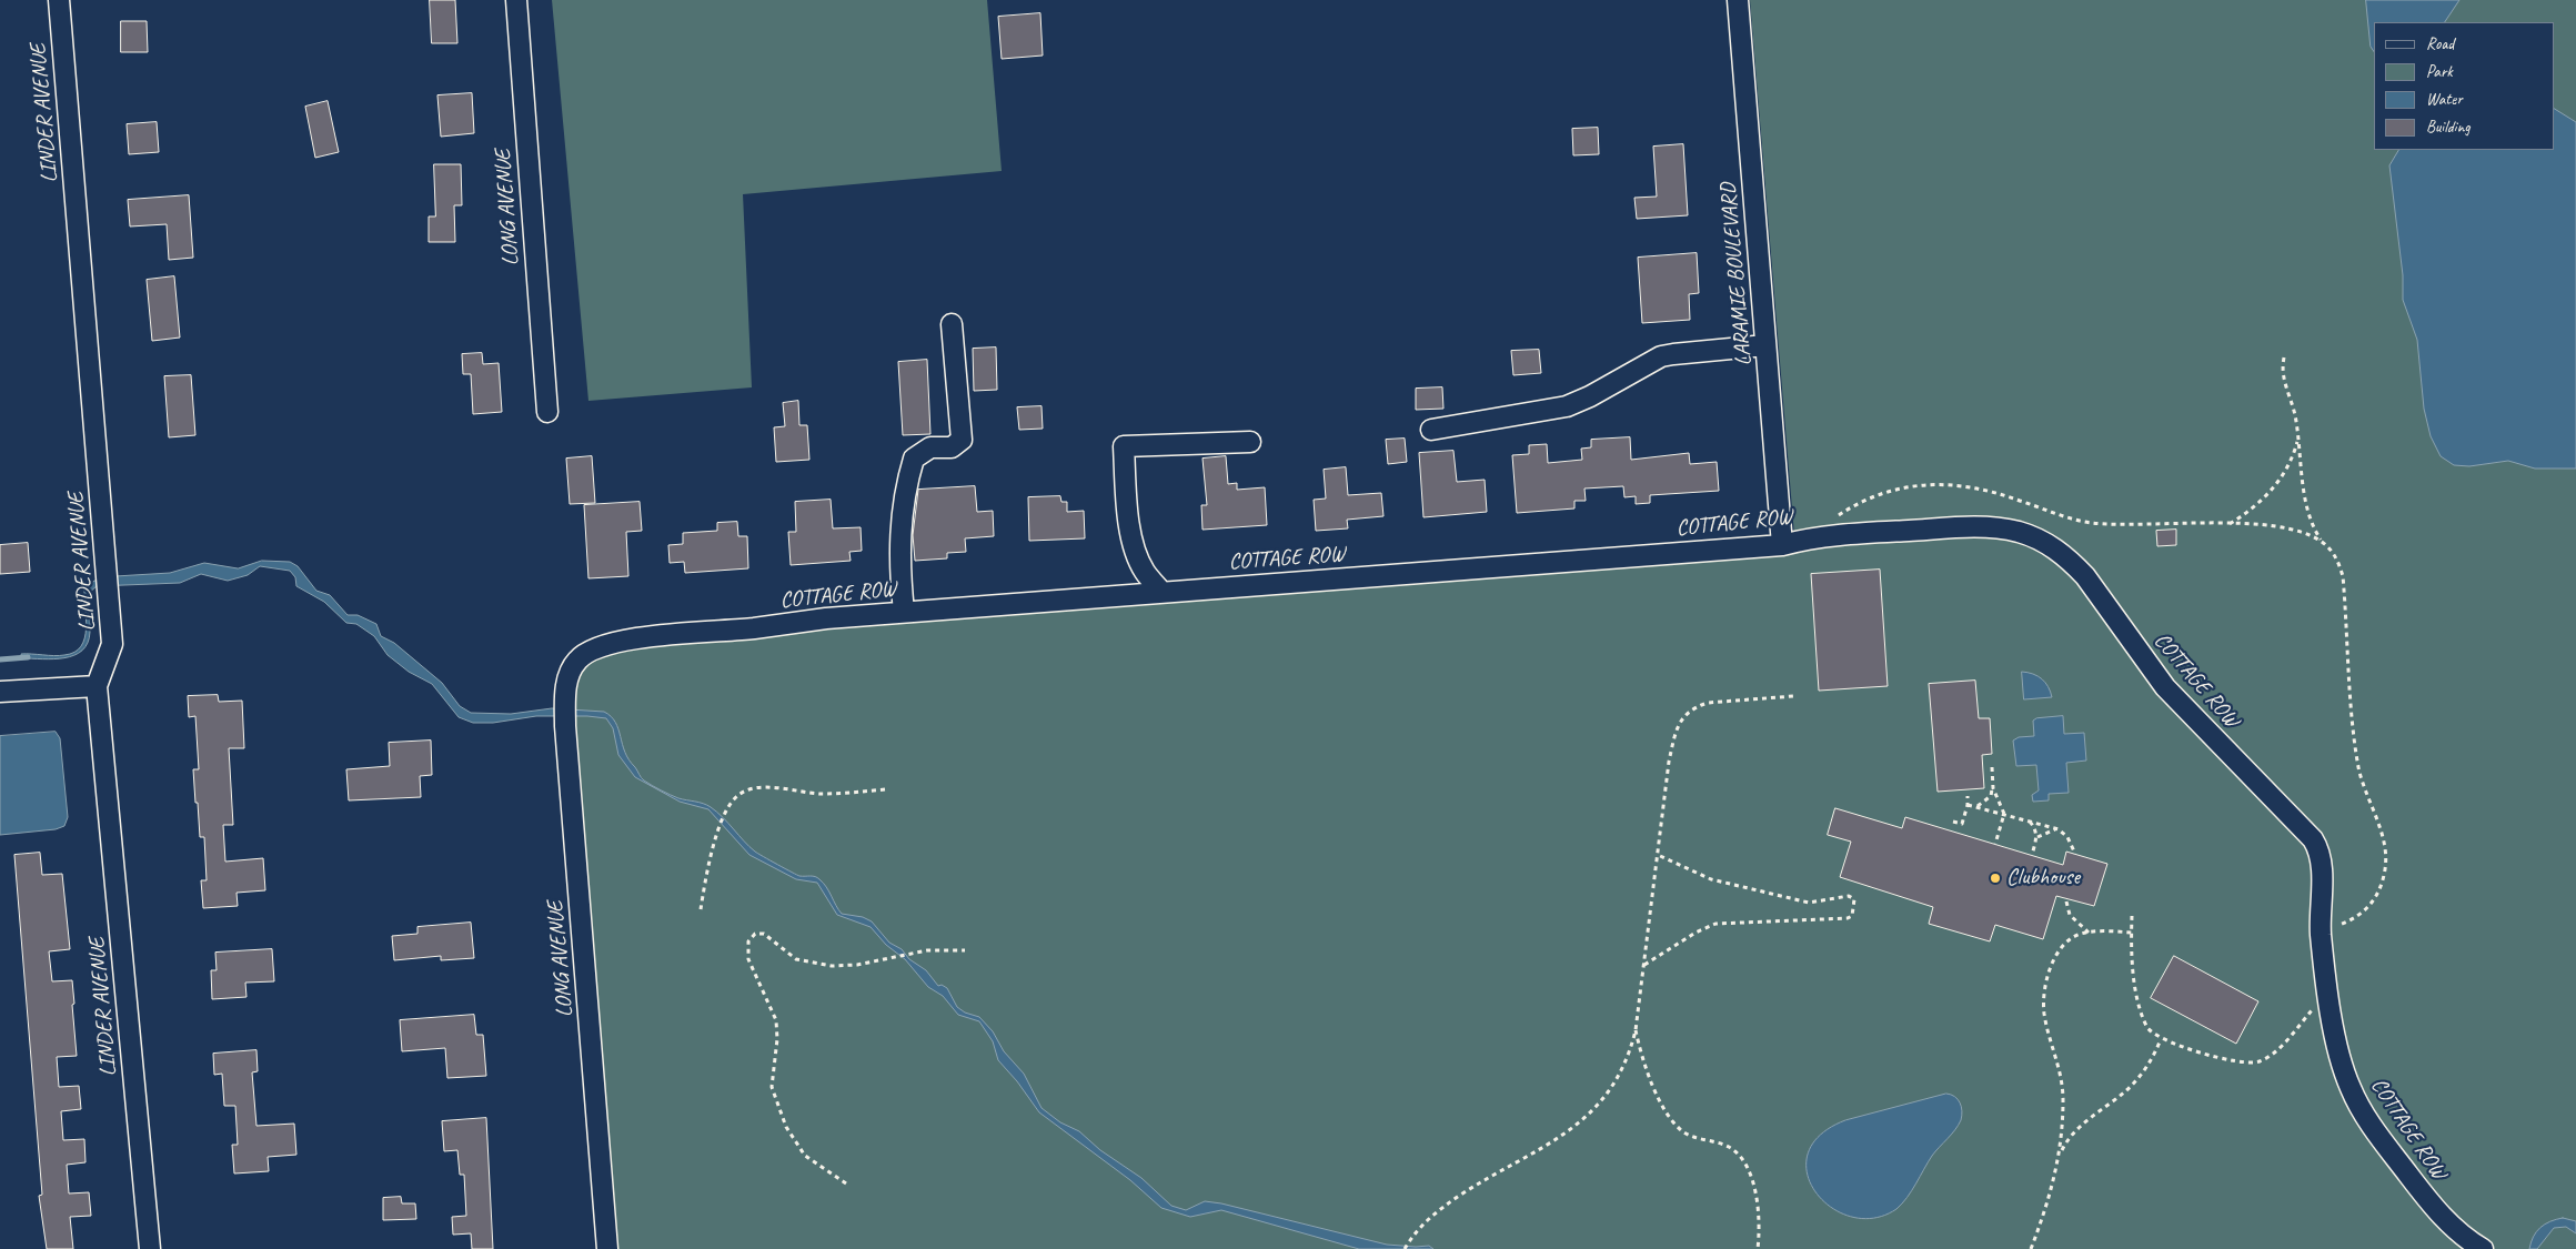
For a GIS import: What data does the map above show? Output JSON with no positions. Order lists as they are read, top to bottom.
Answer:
{
  "streets": {
    "street": [
      "LINDER AVENUE",
      "LONG AVENUE",
      "LARAMIE BOULEVARD",
      "COTTAGE ROW"
    ]
  },
  "crossings": [
    ["LONG AVENUE", "COTTAGE ROW"],
    ["LARAMIE BOULEVARD", "COTTAGE ROW"]
  ],
  "places": ["Clubhouse"],
  "legend": [
    "Road",
    "Park",
    "Water",
    "Building"
  ]
}
